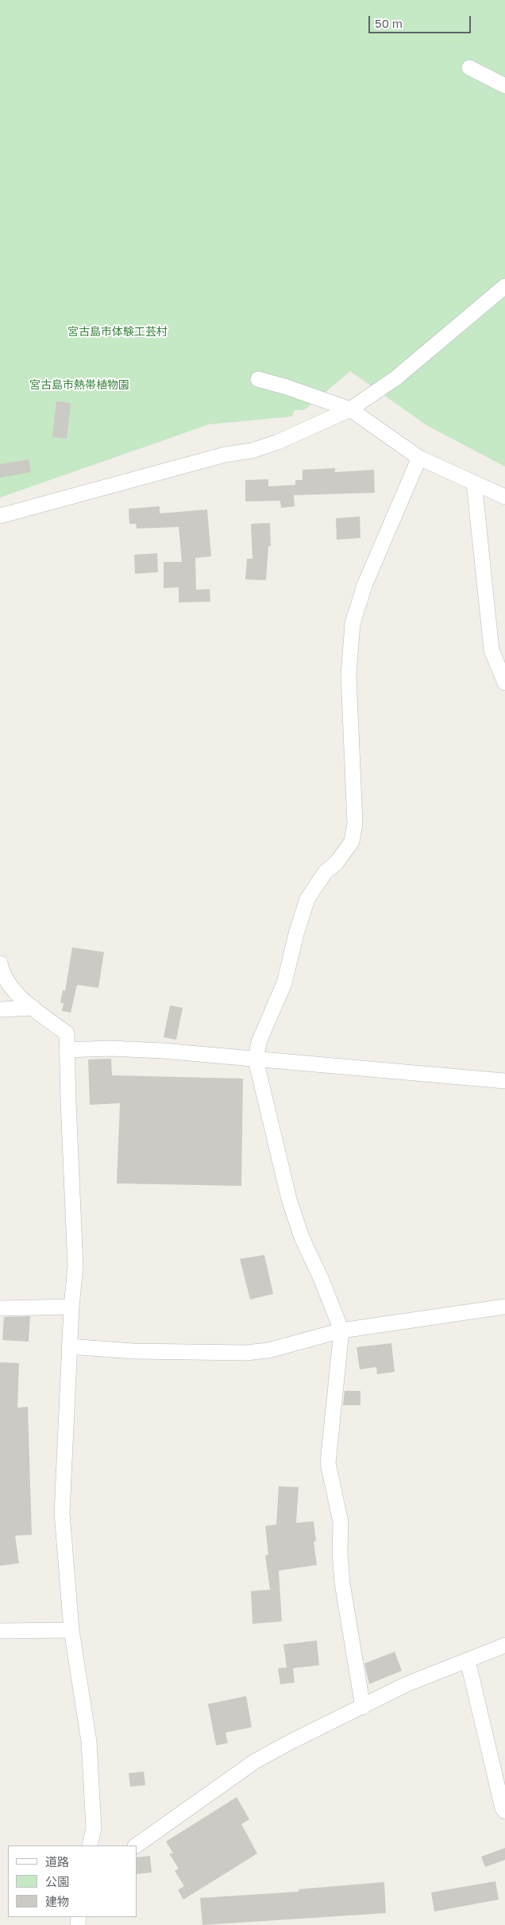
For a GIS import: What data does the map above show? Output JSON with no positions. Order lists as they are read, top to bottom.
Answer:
{
  "parks": ["宮古島市体験工芸村", "宮古島市熱帯植物園"],
  "legend": ["道路", "公園", "建物"],
  "scale_bar": "50 m"
}
